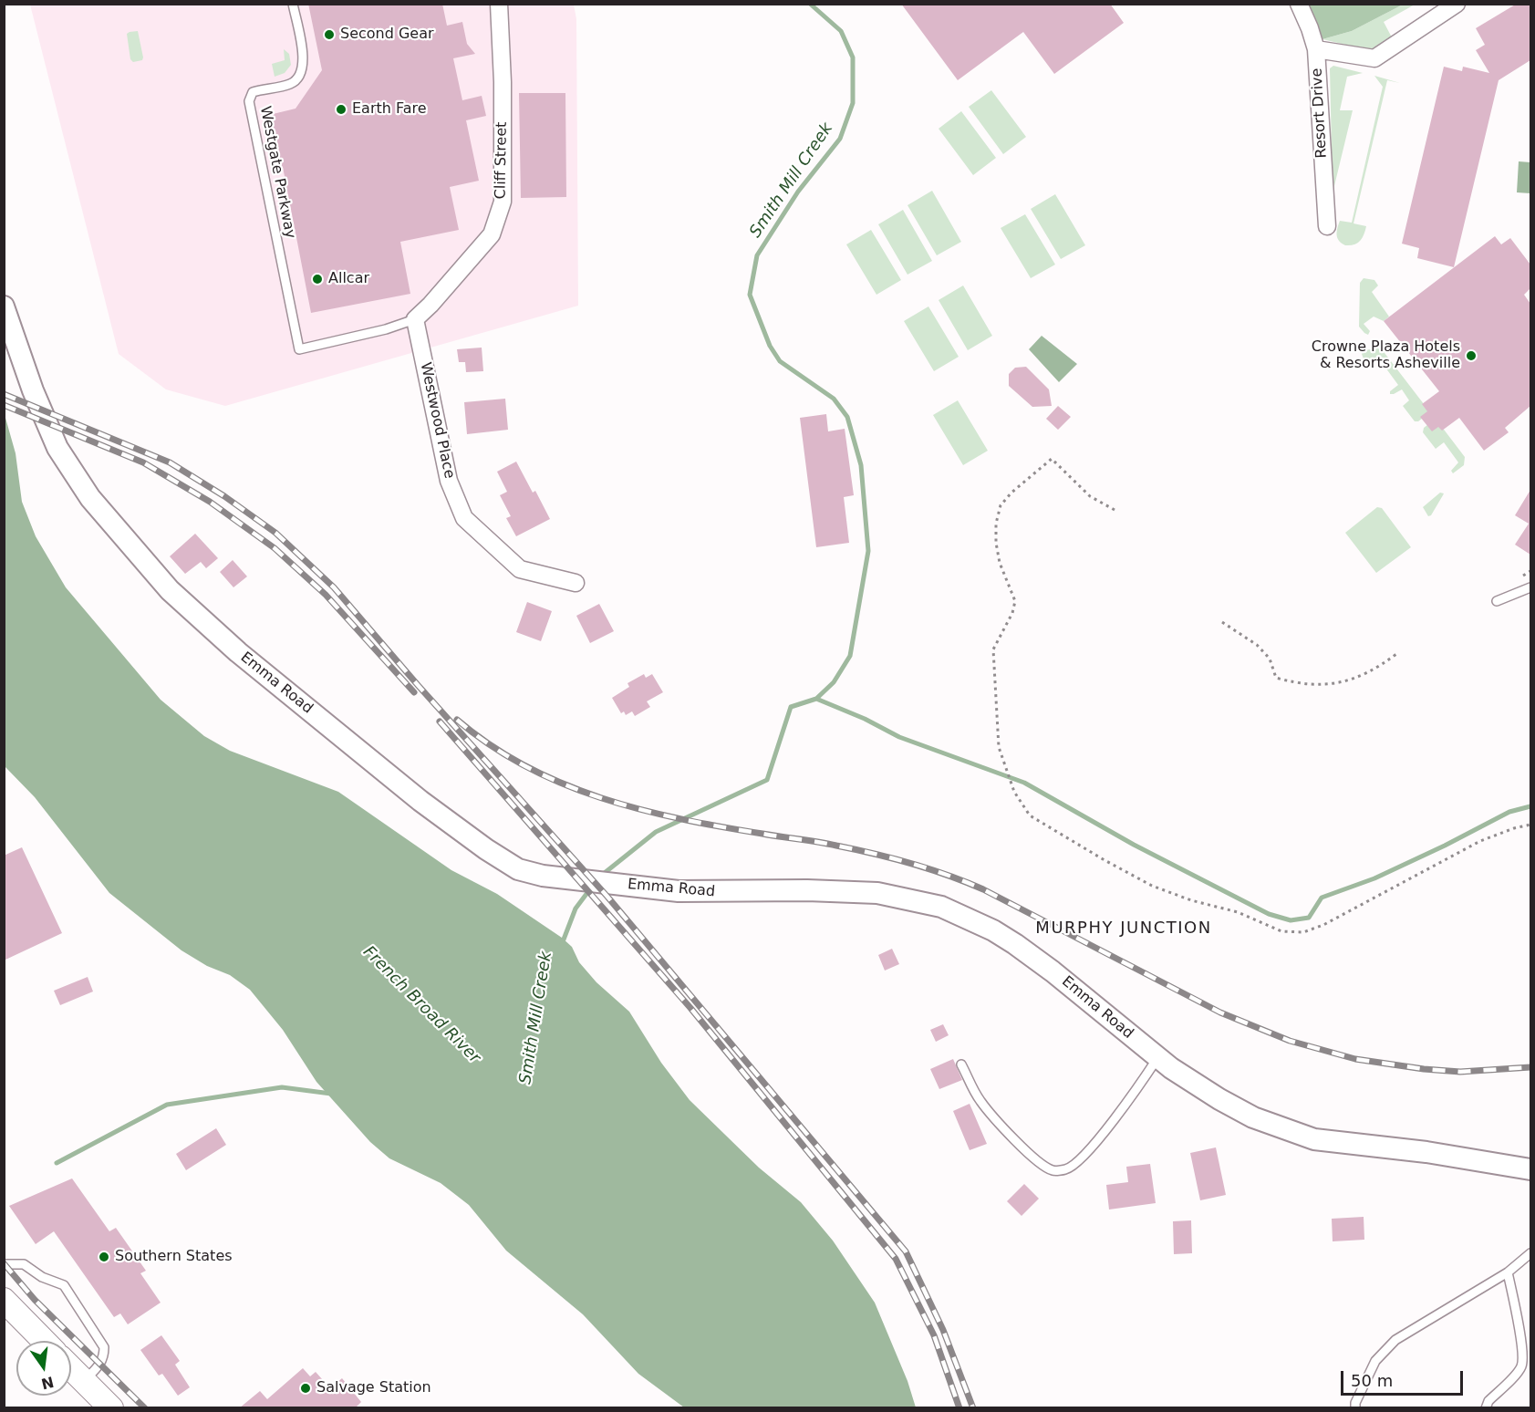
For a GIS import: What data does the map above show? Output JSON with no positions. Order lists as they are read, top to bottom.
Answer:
{
  "streets": {
    "street": [
      "Resort Drive",
      "Cliff Street",
      "Westwood Place",
      "Emma Road"
    ],
    "lane": ["Westgate Parkway"]
  },
  "crossings": [
    ["Cliff Street", "Westgate Parkway"],
    ["Cliff Street", "Westwood Place"],
    ["Westgate Parkway", "Westwood Place"]
  ],
  "districts": ["MURPHY JUNCTION"],
  "water": ["Smith Mill Creek", "French Broad River"],
  "places": [
    "Second Gear",
    "Earth Fare",
    "Allcar",
    "Crowne Plaza Hotels & Resorts Asheville",
    "Southern States",
    "Salvage Station"
  ],
  "scale_bar": "50 m",
  "north": "bottom"
}
